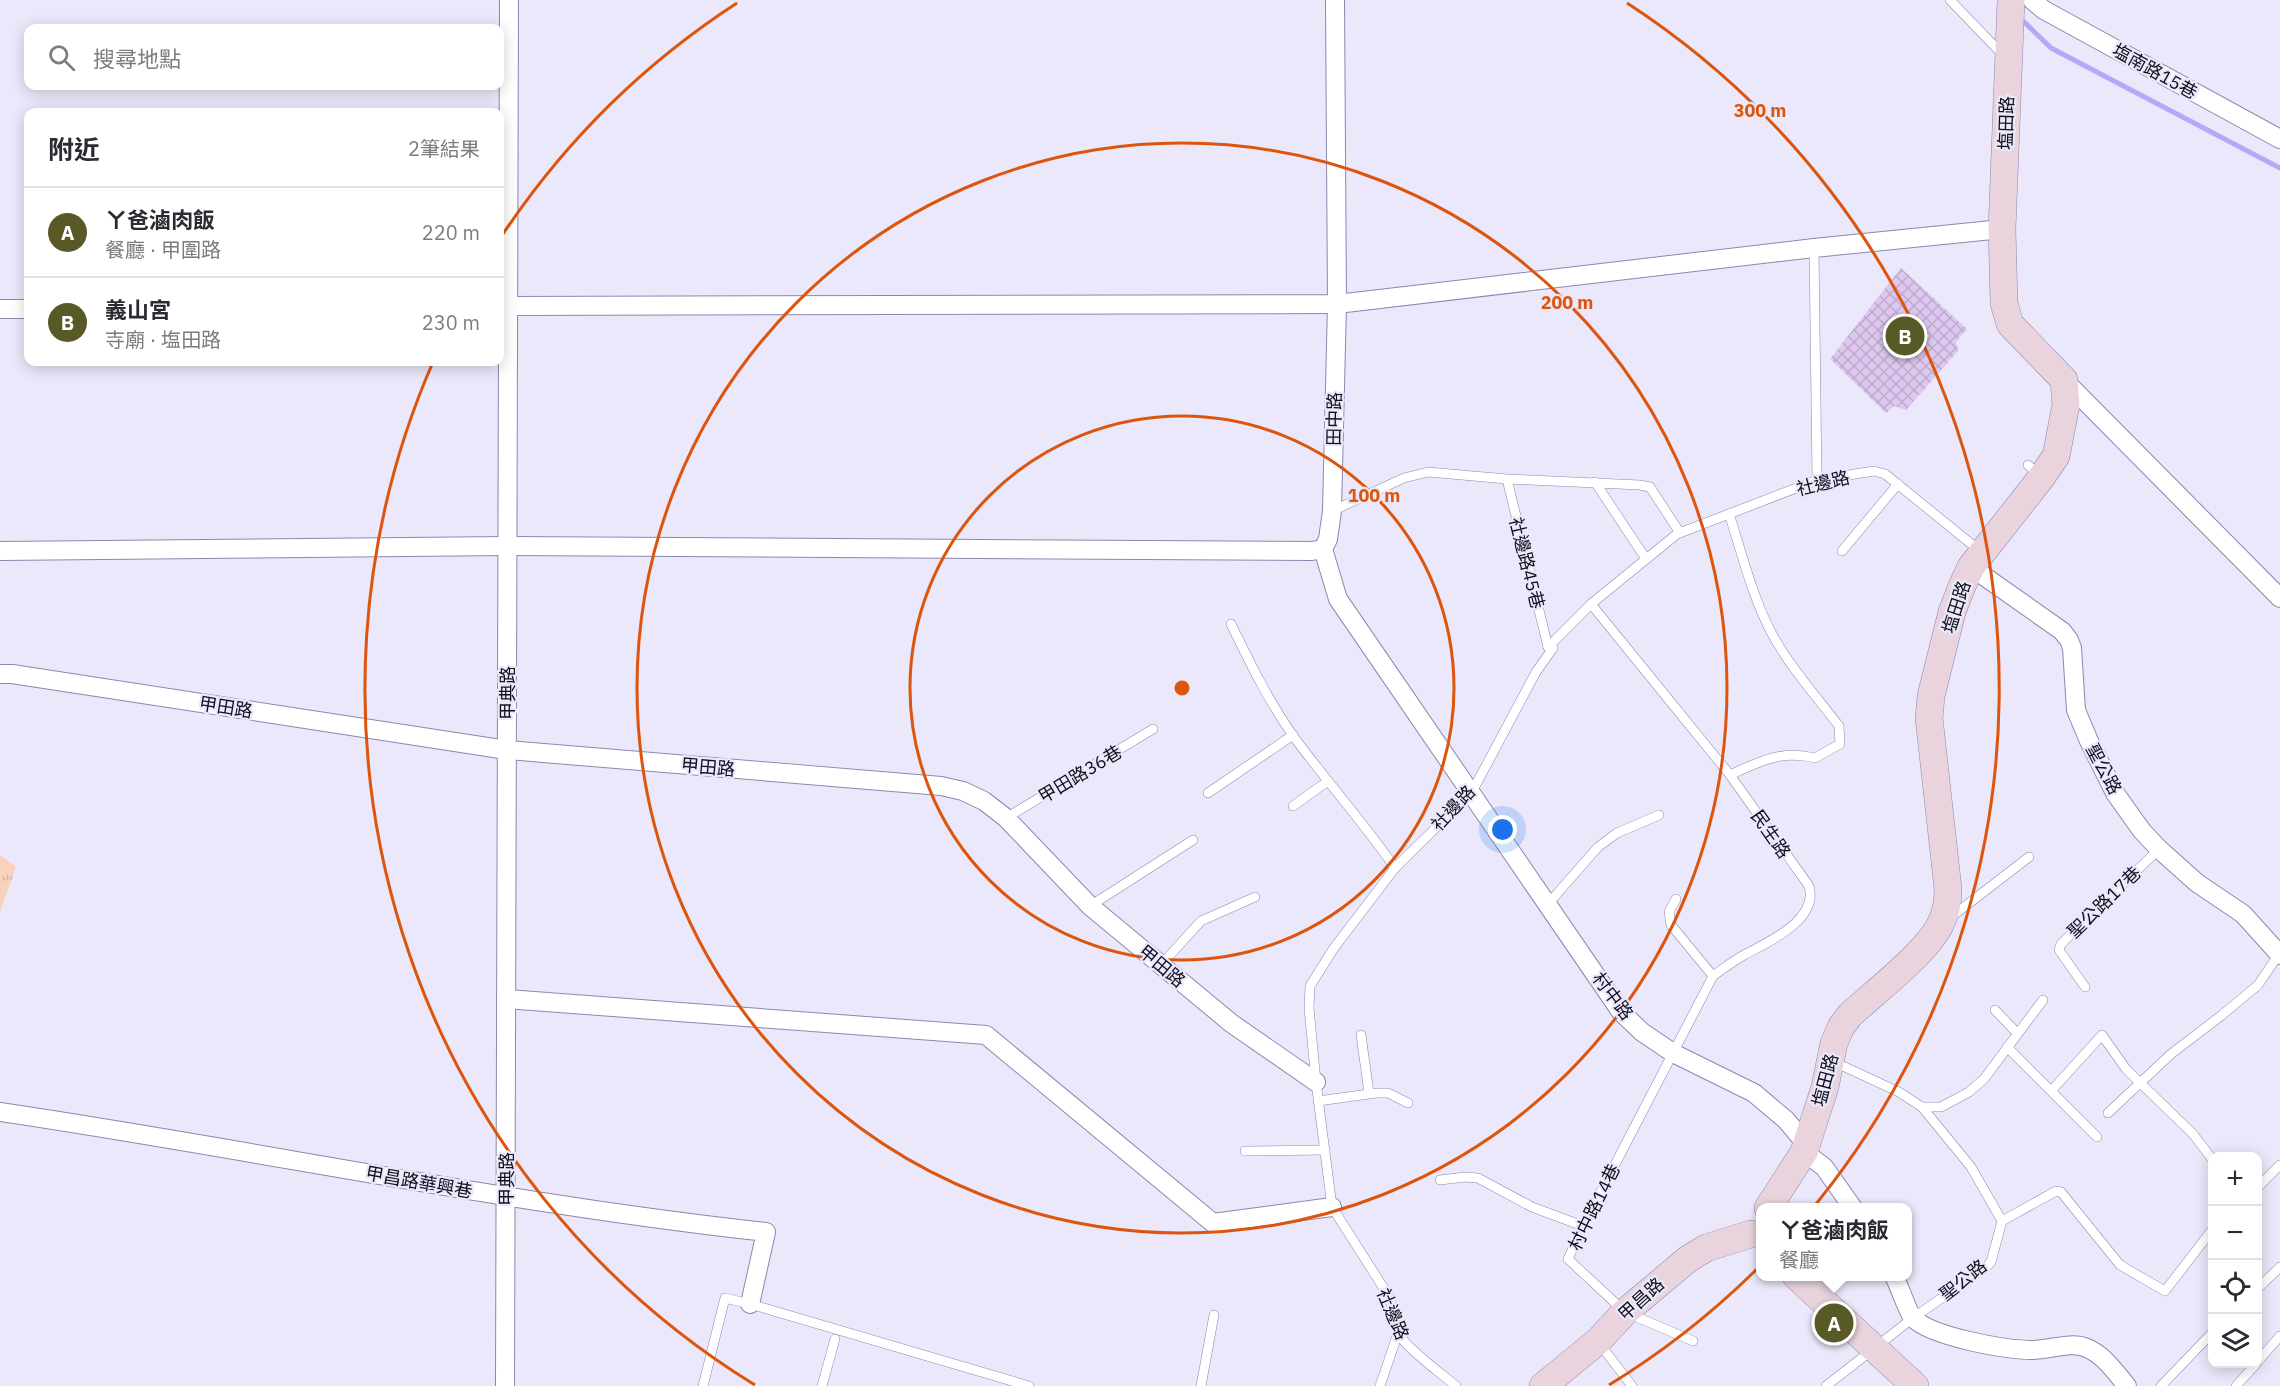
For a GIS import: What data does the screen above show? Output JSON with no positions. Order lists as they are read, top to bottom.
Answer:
{
  "streets": {
    "street": [
      "塩南路15巷",
      "塩田路",
      "田中路",
      "甲典路",
      "甲田路",
      "聖公路",
      "村中路",
      "甲昌路華興巷",
      "甲昌路"
    ],
    "lane": [
      "社邊路",
      "社邊路45巷",
      "甲田路36巷",
      "民生路",
      "聖公路17巷",
      "村中路14巷"
    ]
  },
  "crossings": [
    ["塩南路15巷", "塩田路"],
    ["塩田路", "社邊路"],
    ["塩田路", "聖公路"],
    ["塩田路", "村中路"],
    ["社邊路", "社邊路45巷"],
    ["社邊路", "甲田路"],
    ["社邊路", "聖公路"],
    ["社邊路", "民生路"],
    ["社邊路", "村中路"],
    ["甲典路", "甲田路"],
    ["甲典路", "甲昌路華興巷"],
    ["甲田路", "甲田路36巷"],
    ["聖公路", "聖公路17巷"],
    ["民生路", "村中路"],
    ["民生路", "村中路14巷"],
    ["村中路", "村中路14巷"],
    ["村中路14巷", "甲昌路"]
  ],
  "page": {
    "search": "搜尋地點",
    "heading": ["附近", "2筆結果"],
    "list": [
      {
        "mark": "A",
        "name": "ㄚ爸滷肉飯",
        "note": "餐廳 · 甲圍路",
        "value": "220 m"
      },
      {
        "mark": "B",
        "name": "義山宮",
        "note": "寺廟 · 塩田路",
        "value": "230 m"
      }
    ],
    "pins": ["B", "A"],
    "map_buttons": ["+", "−"],
    "popup": ["ㄚ爸滷肉飯", "餐廳"]
  },
  "rings": ["300 m", "200 m", "100 m"]
}
